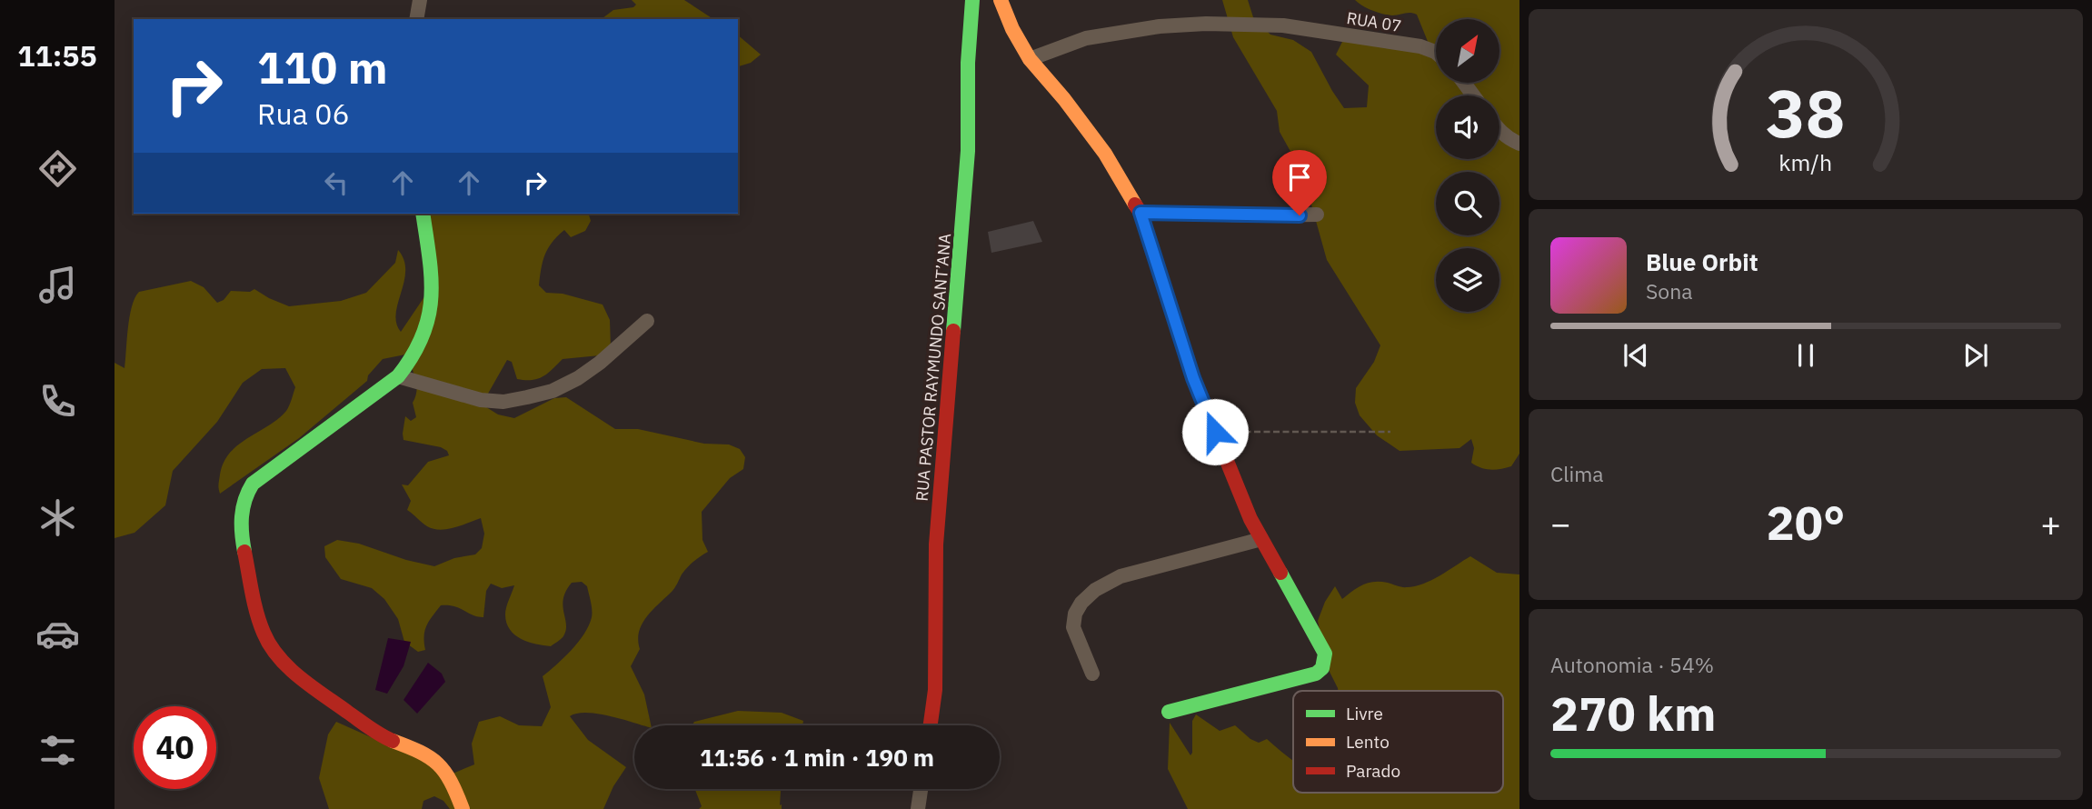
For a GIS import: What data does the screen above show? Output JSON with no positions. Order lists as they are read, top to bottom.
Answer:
{
  "streets": {
    "street": ["RUA 07", "RUA PASTOR RAYMUNDO SANT’ANA"]
  },
  "legend": ["Livre", "Lento", "Parado"],
  "north": "top right",
  "page": {
    "tabs": "11:55",
    "turn": ["110 m", "Rua 06"],
    "song": ["Blue Orbit", "Sona"],
    "tile": [
      "Clima",
      ["Autonomia · 54%", "270 km"]
    ],
    "heat": ["−", "20°", "+"],
    "limit": "40",
    "trip": "11:56 · 1 min · 190 m",
    "gauge": ["38", "km/h"]
  }
}
